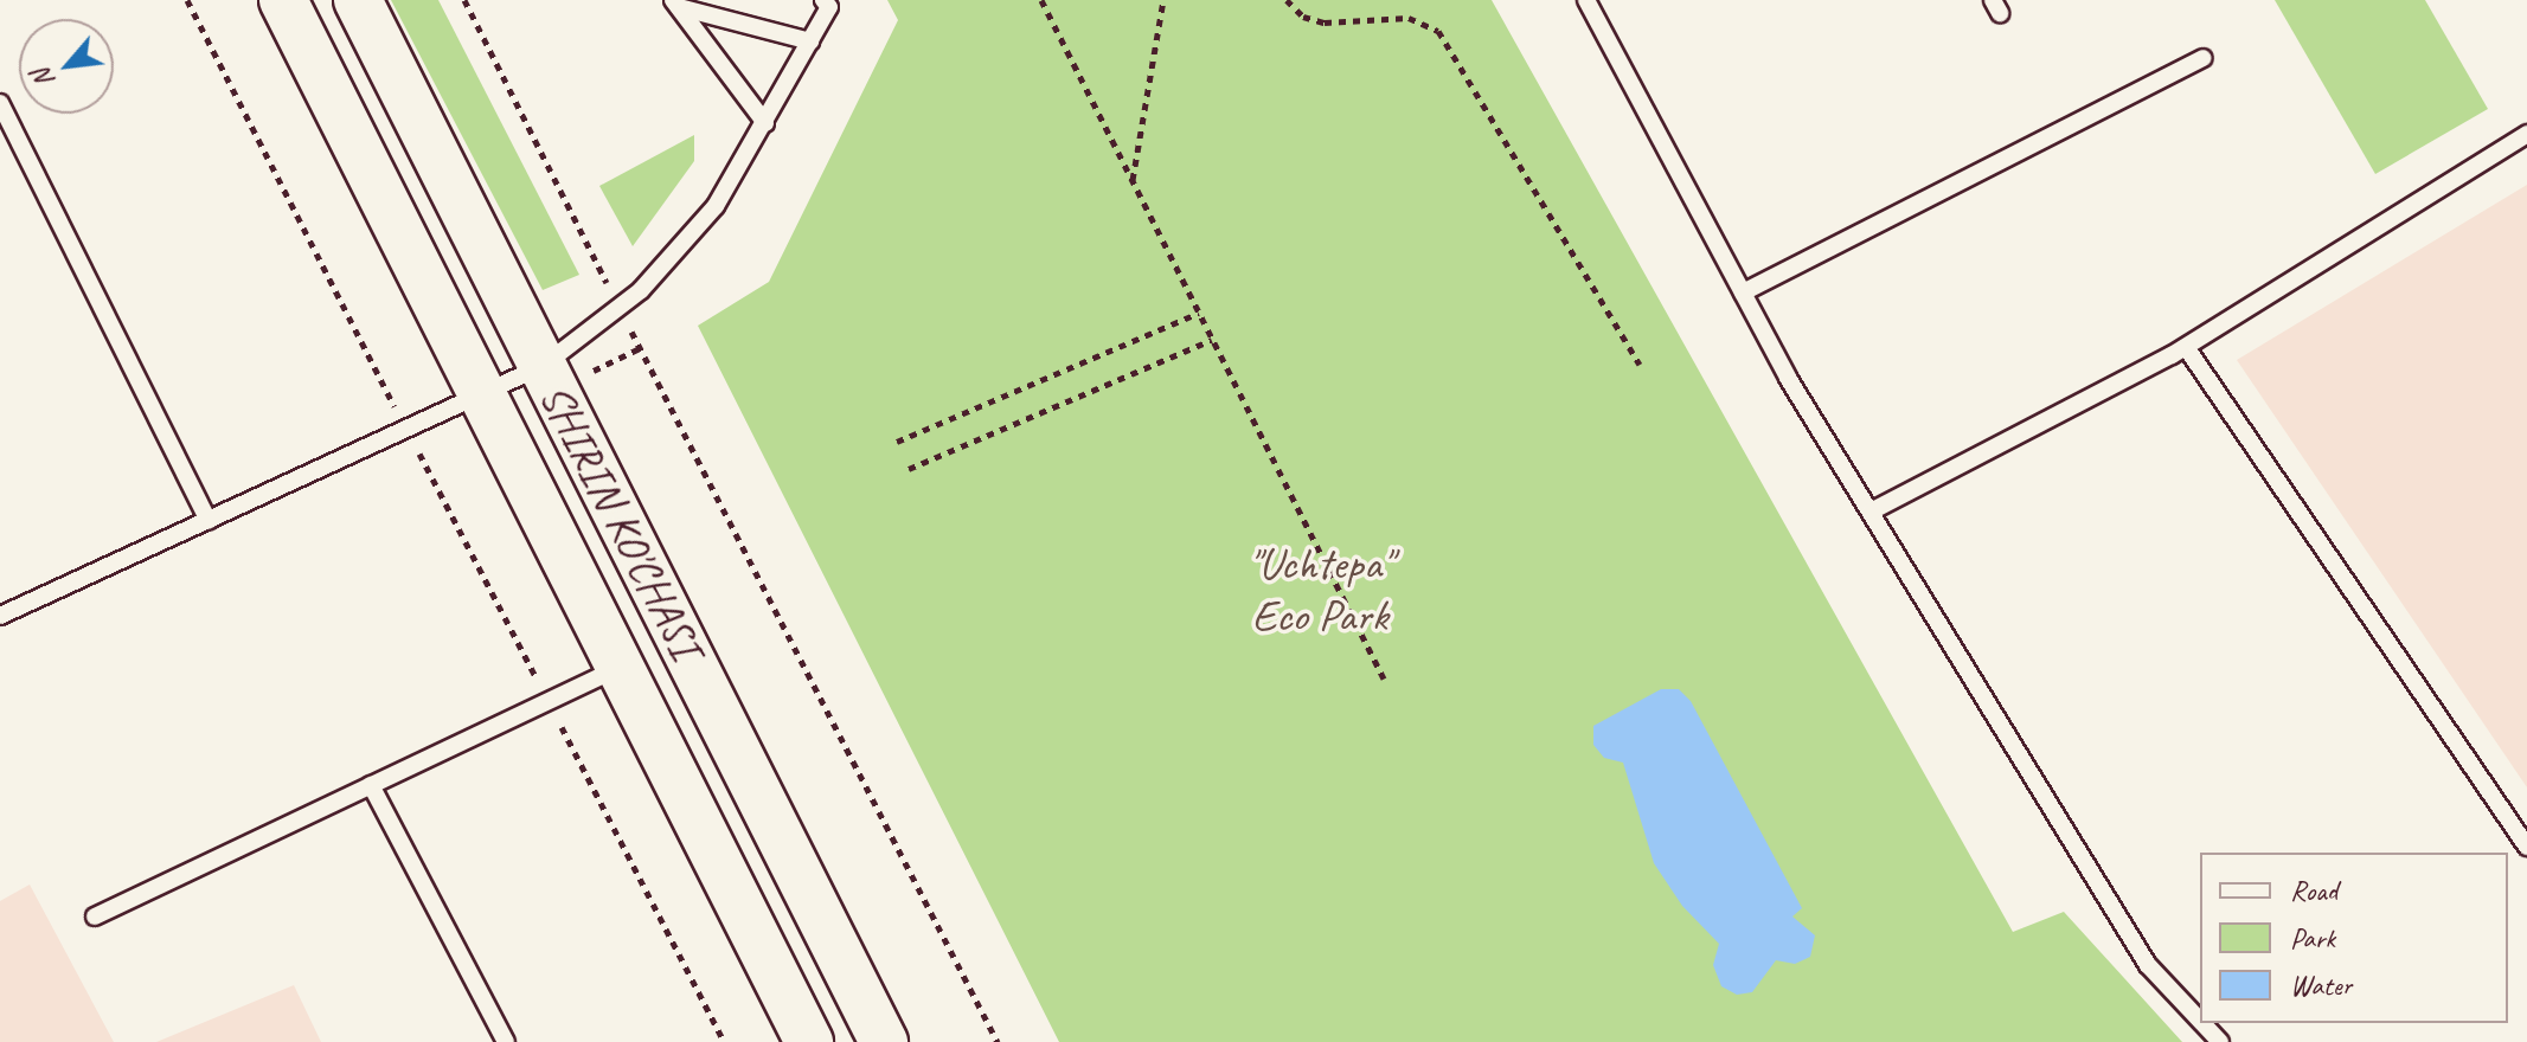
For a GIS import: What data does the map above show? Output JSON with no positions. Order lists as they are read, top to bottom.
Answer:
{
  "streets": {
    "main road": ["SHIRIN KO'CHASI"]
  },
  "parks": ["\"Uchtepa\" Eco Park"],
  "legend": ["Road", "Park", "Water"],
  "north": "bottom left"
}
